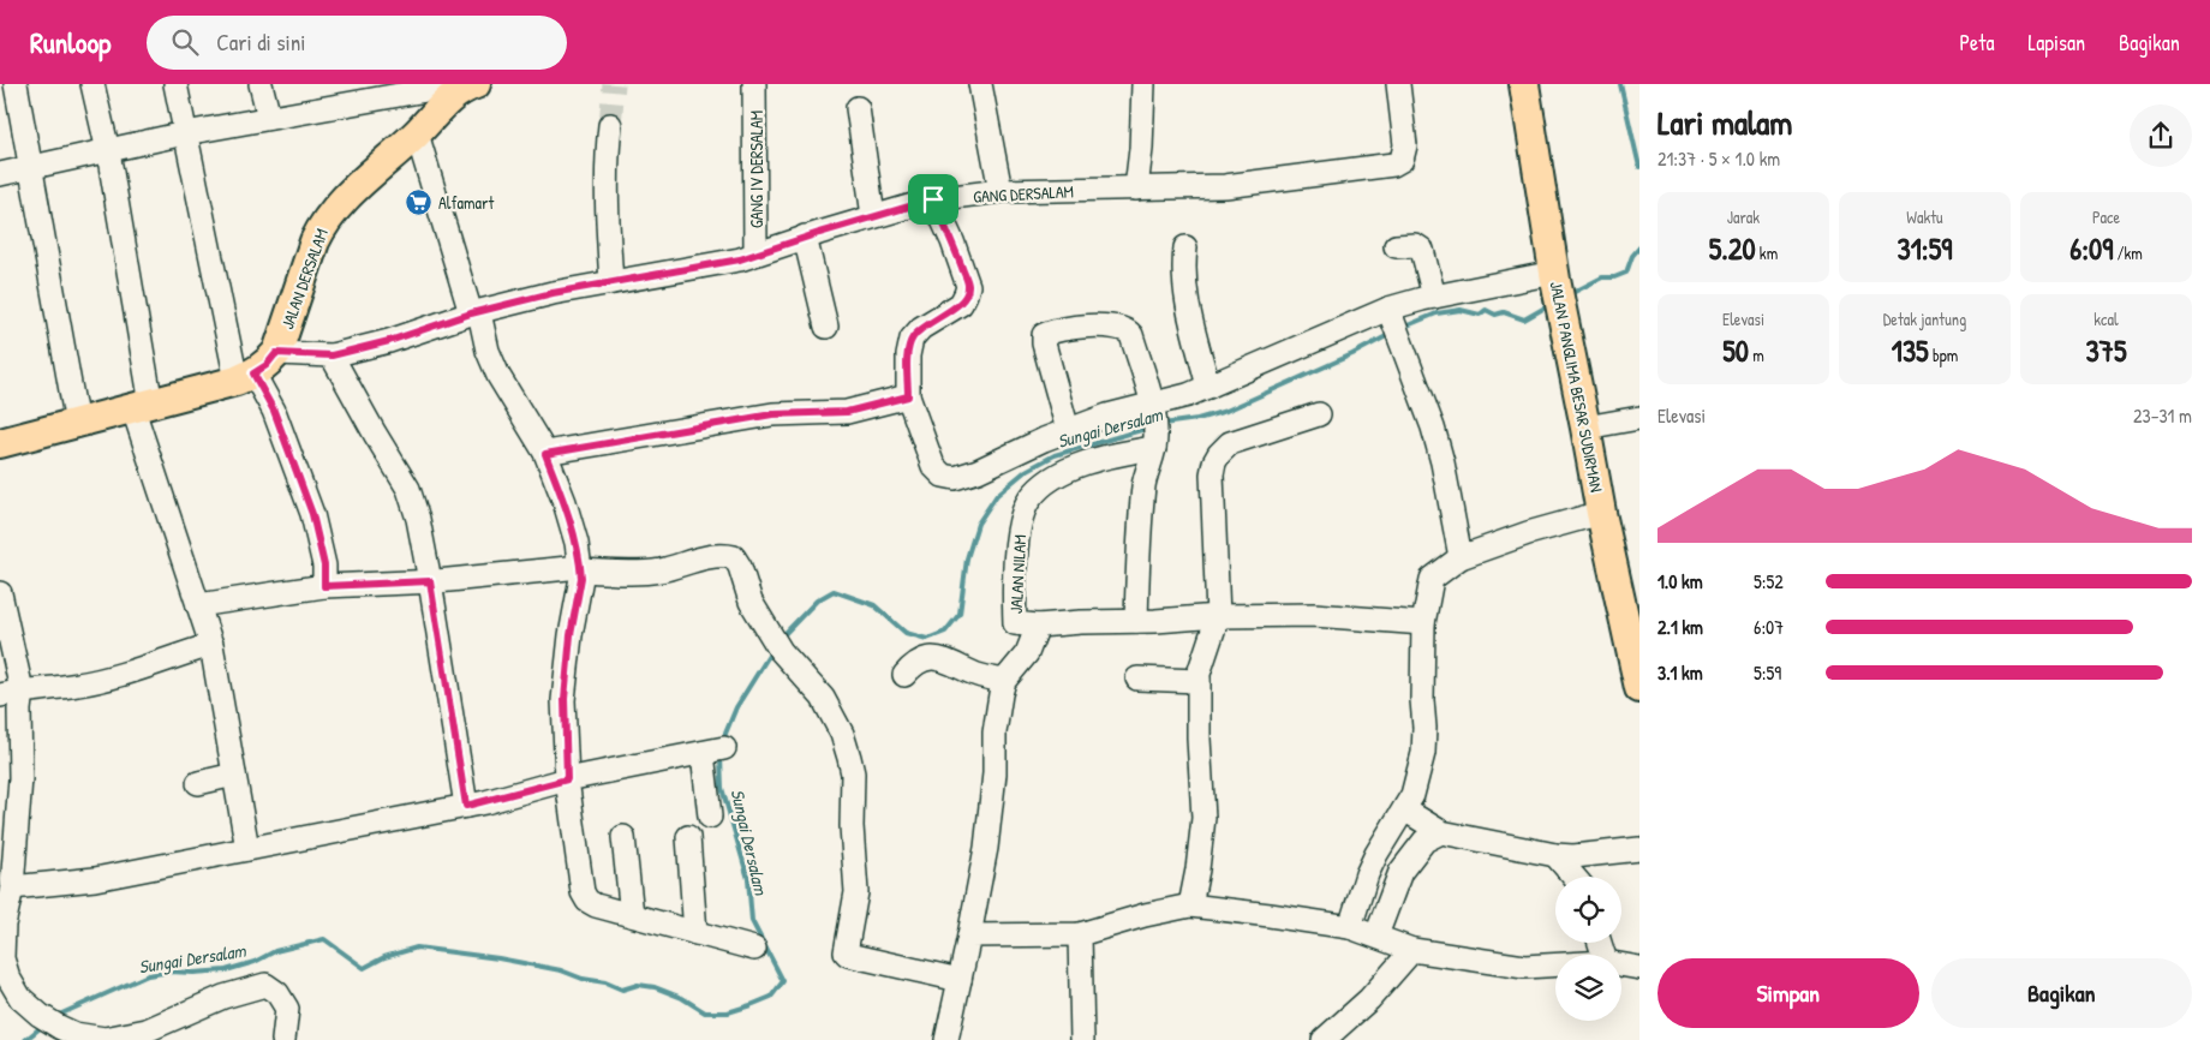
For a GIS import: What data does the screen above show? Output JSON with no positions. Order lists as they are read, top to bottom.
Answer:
{
  "streets": {
    "main road": ["JALAN DERSALAM", "JALAN PANGLIMA BESAR SUDIRMAN"],
    "street": ["GANG IV DERSALAM", "GANG DERSALAM", "JALAN NILAM"]
  },
  "crossings": [
    ["GANG IV DERSALAM", "GANG DERSALAM"],
    ["GANG DERSALAM", "JALAN DERSALAM"]
  ],
  "water": ["Sungai Dersalam"],
  "places": {
    "supermarket": ["Alfamart"]
  },
  "page": {
    "header": "Runloop",
    "search": "Cari di sini",
    "nav": ["Peta", "Lapisan", "Bagikan"],
    "heading": ["Lari malam", "21:37 · 5 × 1.0 km"],
    "stats": [
      ["Jarak", "5.20 km"],
      ["Waktu", "31:59"],
      ["Pace", "6:09 /km"],
      ["Elevasi", "50 m"],
      ["Detak jantung", "135 bpm"],
      ["kcal", "375"]
    ],
    "chart": ["Elevasi", "23–31 m"],
    "list": [
      {
        "name": "1.0 km",
        "note": "5:52"
      },
      {
        "name": "2.1 km",
        "note": "6:07"
      },
      {
        "name": "3.1 km",
        "note": "5:59"
      }
    ],
    "buttons": ["Simpan", "Bagikan"]
  }
}
